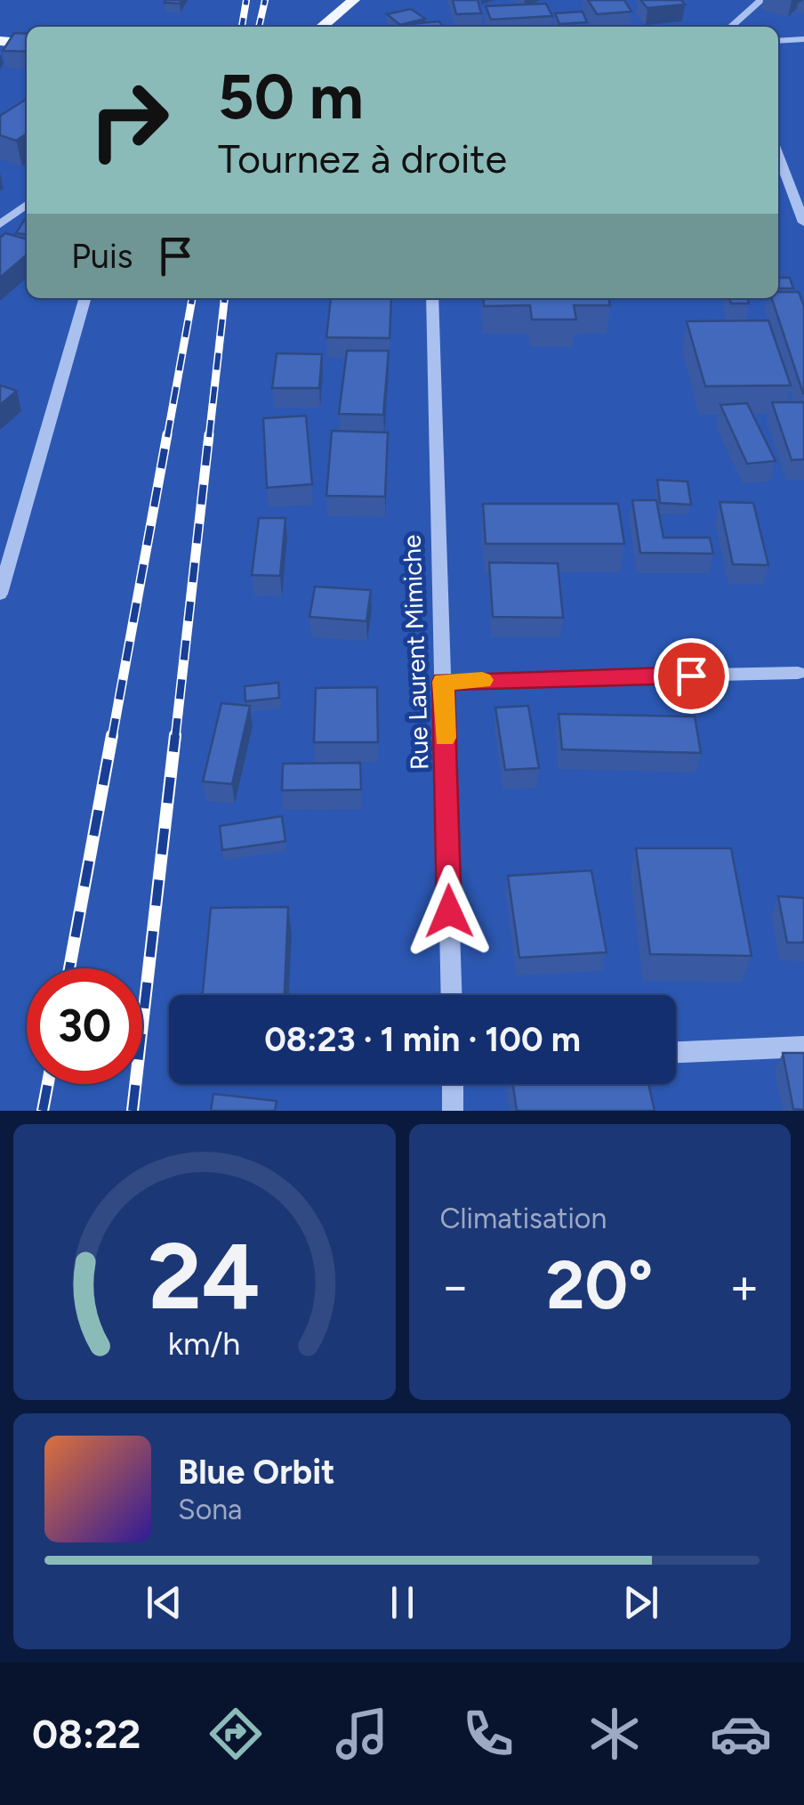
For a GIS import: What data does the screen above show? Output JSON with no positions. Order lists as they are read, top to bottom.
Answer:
{
  "streets": {
    "street": ["Rue Laurent Mimiche"]
  },
  "page": {
    "turn": ["50 m", "Tournez à droite"],
    "then": "Puis",
    "limit": "30",
    "trip": "08:23 · 1 min · 100 m",
    "tile": "Climatisation",
    "heat": ["−", "20°", "+"],
    "song": ["Blue Orbit", "Sona"],
    "tabs": "08:22",
    "gauge": ["24", "km/h"]
  }
}
